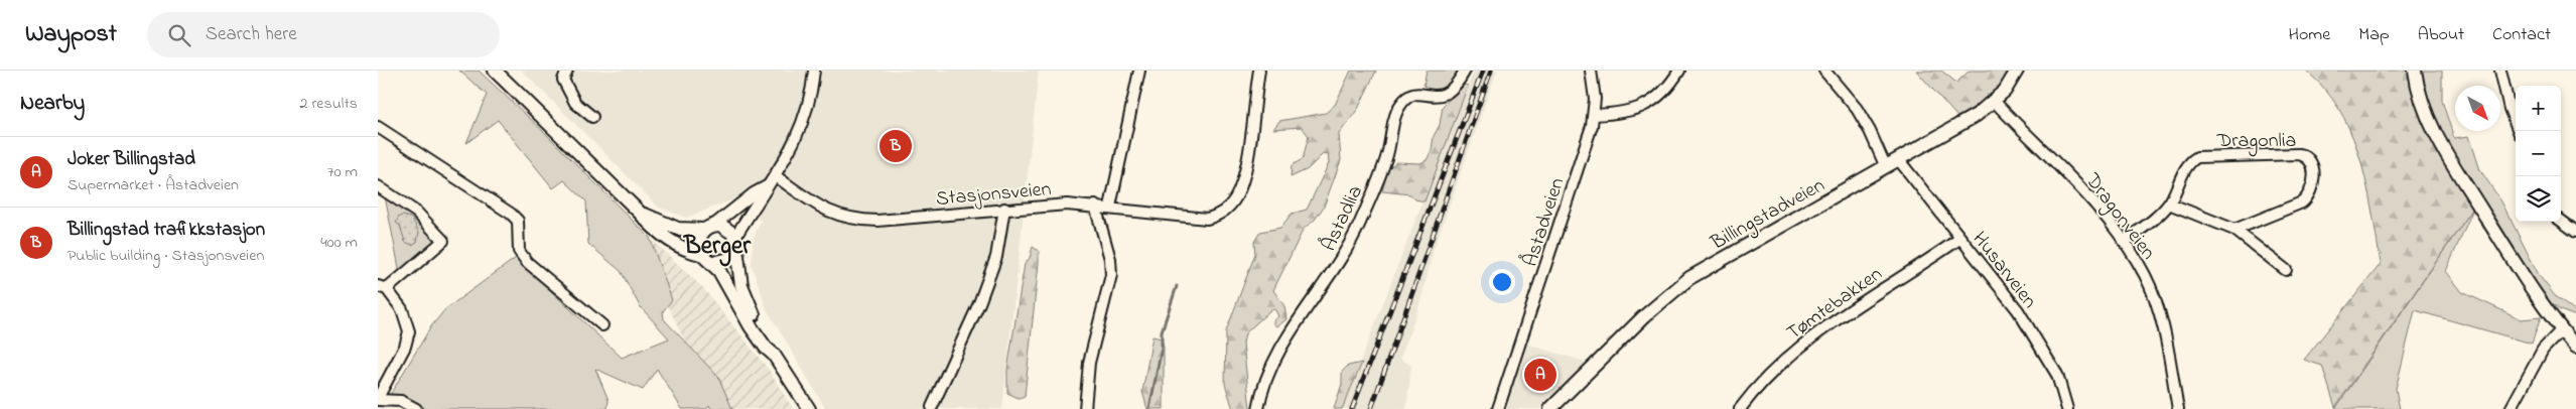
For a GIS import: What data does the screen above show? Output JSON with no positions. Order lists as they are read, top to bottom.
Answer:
{
  "streets": {
    "main road": ["Billingstadveien"],
    "street": [
      "Dragonlia",
      "Stasjonsveien",
      "Dragonveien",
      "Åstadlia",
      "Åstadveien",
      "Husarveien",
      "Tømtebakken"
    ]
  },
  "crossings": [
    ["Dragonlia", "Dragonveien"],
    ["Billingstadveien", "Dragonveien"],
    ["Billingstadveien", "Husarveien"],
    ["Husarveien", "Tømtebakken"]
  ],
  "districts": ["Berger"],
  "north": "bottom right",
  "page": {
    "header": "Waypost",
    "search": "Search here",
    "nav": [
      "Home",
      "Map",
      "About",
      "Contact"
    ],
    "heading": ["Nearby", "2 results"],
    "map_buttons": ["+", "−"],
    "pins": ["B", "A"],
    "list": [
      {
        "mark": "A",
        "name": "Joker Billingstad",
        "note": "Supermarket · Åstadveien",
        "value": "70 m"
      },
      {
        "mark": "B",
        "name": "Billingstad trafikkstasjon",
        "note": "Public building · Stasjonsveien",
        "value": "400 m"
      }
    ]
  }
}
